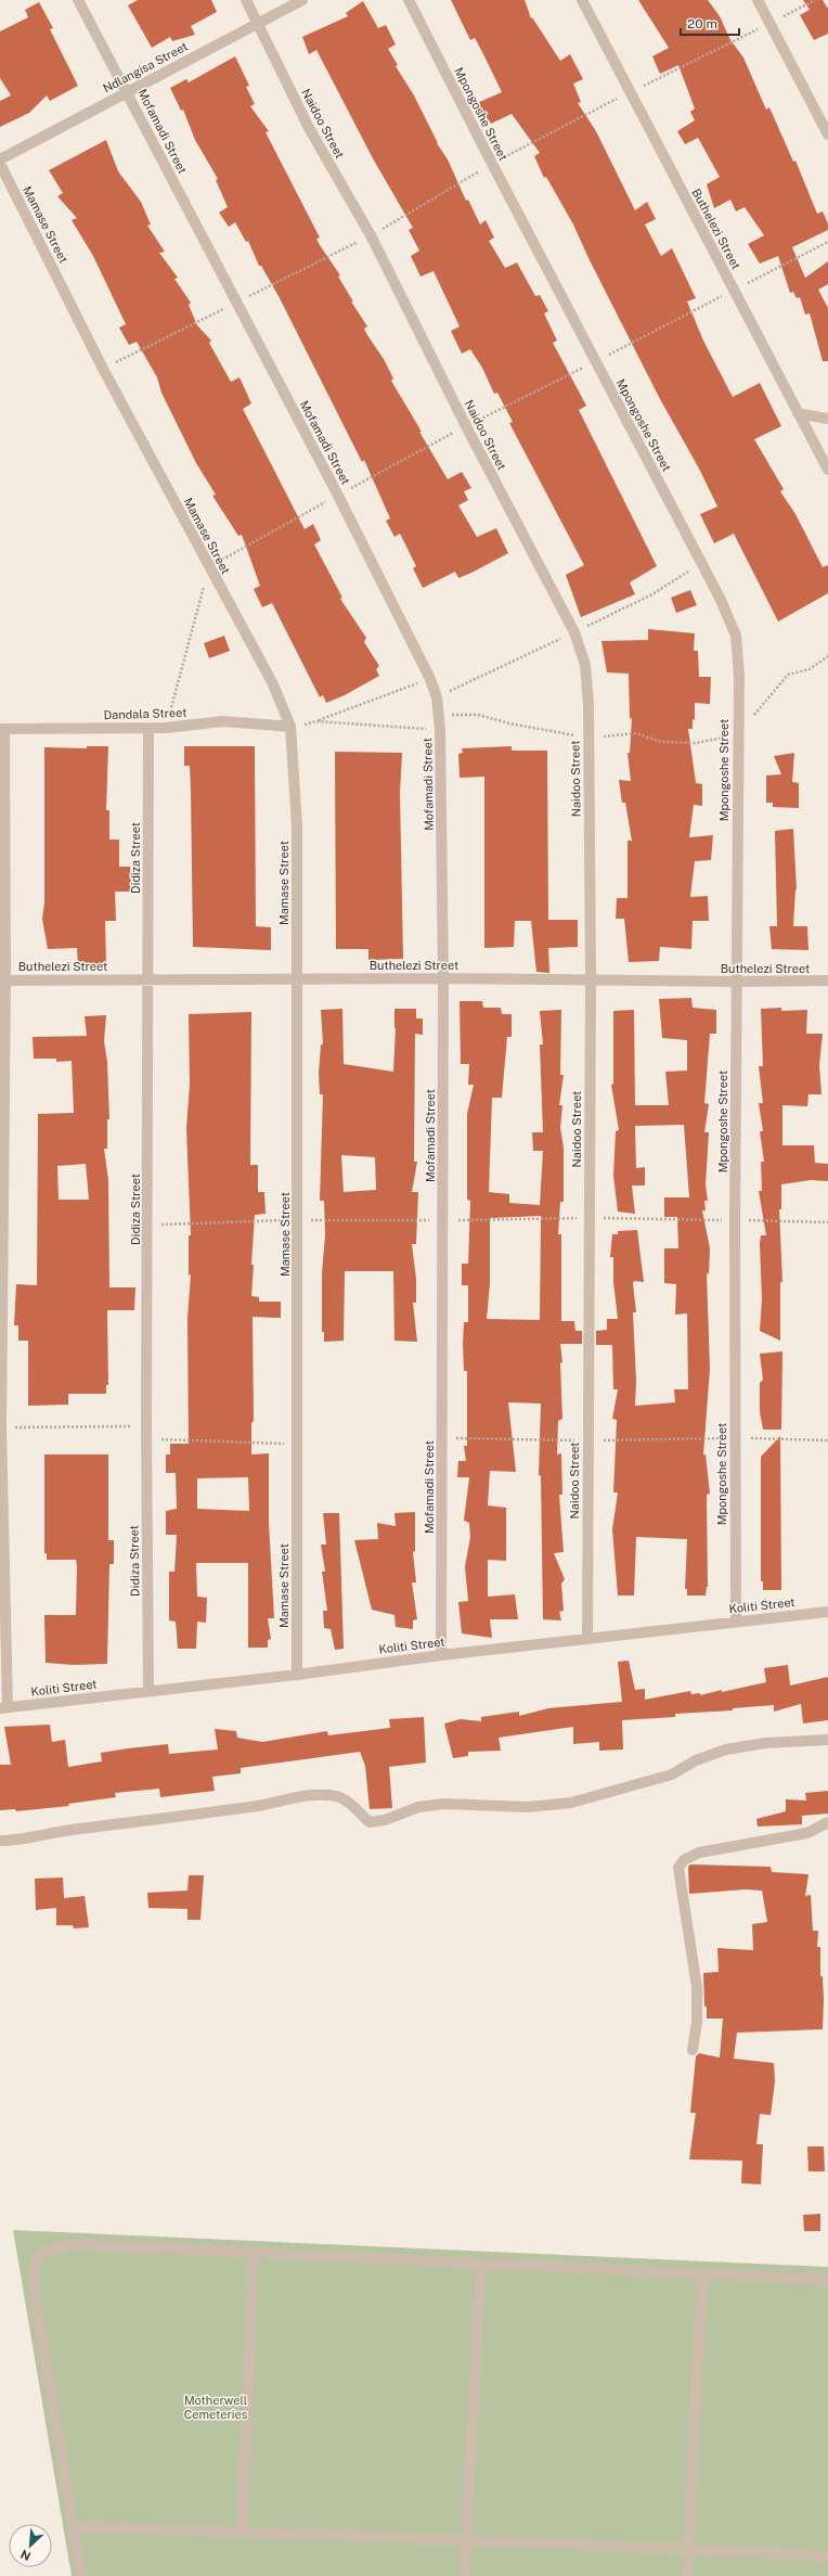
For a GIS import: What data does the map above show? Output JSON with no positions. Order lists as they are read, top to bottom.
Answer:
{
  "streets": {
    "street": [
      "Ndlangisa Street",
      "Mpongoshe Street",
      "Naidoo Street",
      "Mofamadi Street",
      "Mamase Street",
      "Buthelezi Street",
      "Dandala Street",
      "Didiza Street",
      "Koliti Street"
    ]
  },
  "crossings": [
    ["Ndlangisa Street", "Naidoo Street"],
    ["Ndlangisa Street", "Mofamadi Street"],
    ["Mpongoshe Street", "Buthelezi Street"],
    ["Mpongoshe Street", "Koliti Street"],
    ["Naidoo Street", "Buthelezi Street"],
    ["Naidoo Street", "Koliti Street"],
    ["Mofamadi Street", "Buthelezi Street"],
    ["Mofamadi Street", "Koliti Street"],
    ["Mamase Street", "Buthelezi Street"],
    ["Mamase Street", "Dandala Street"],
    ["Mamase Street", "Koliti Street"],
    ["Buthelezi Street", "Didiza Street"],
    ["Dandala Street", "Didiza Street"],
    ["Didiza Street", "Koliti Street"]
  ],
  "parks": ["Motherwell Cemeteries"],
  "scale_bar": "20 m",
  "north": "bottom left"
}
